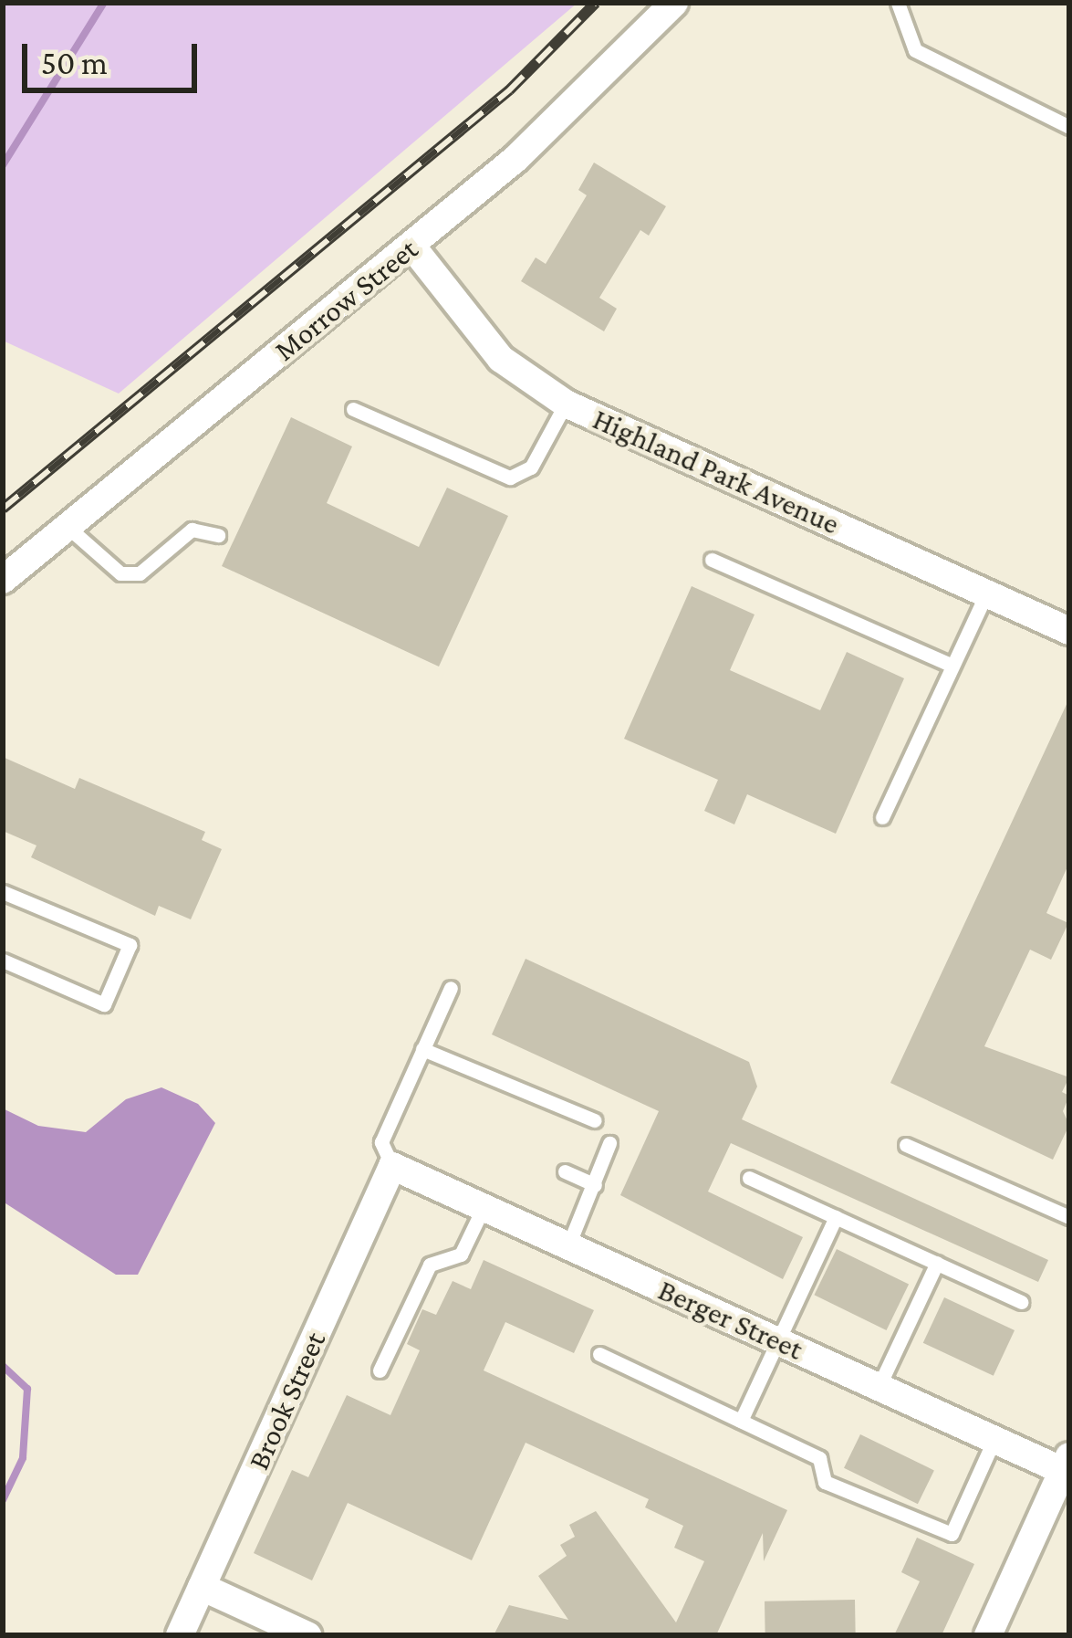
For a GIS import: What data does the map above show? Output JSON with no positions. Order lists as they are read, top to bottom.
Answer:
{
  "streets": {
    "street": [
      "Morrow Street",
      "Highland Park Avenue",
      "Berger Street",
      "Brook Street"
    ]
  },
  "crossings": [
    ["Morrow Street", "Highland Park Avenue"],
    ["Berger Street", "Brook Street"]
  ],
  "scale_bar": "50 m"
}
